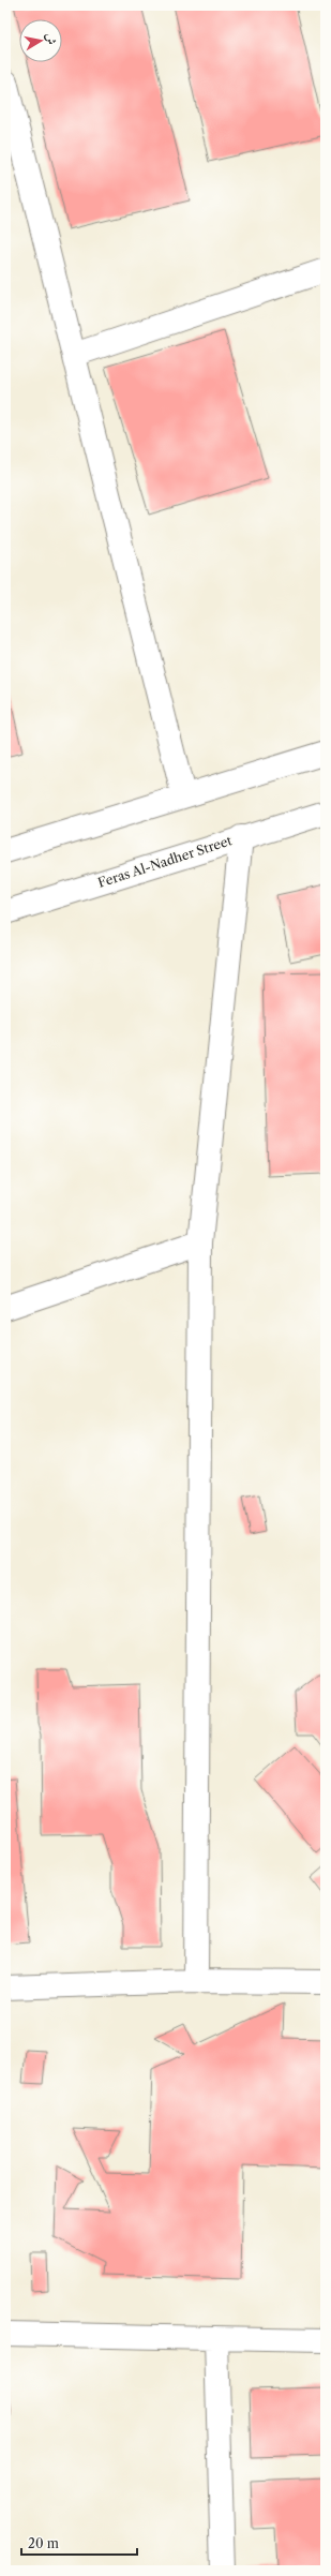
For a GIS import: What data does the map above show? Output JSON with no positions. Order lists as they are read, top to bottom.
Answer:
{
  "streets": {
    "street": ["Feras Al-Nadher Street"]
  },
  "scale_bar": "20 m",
  "north": "right"
}
